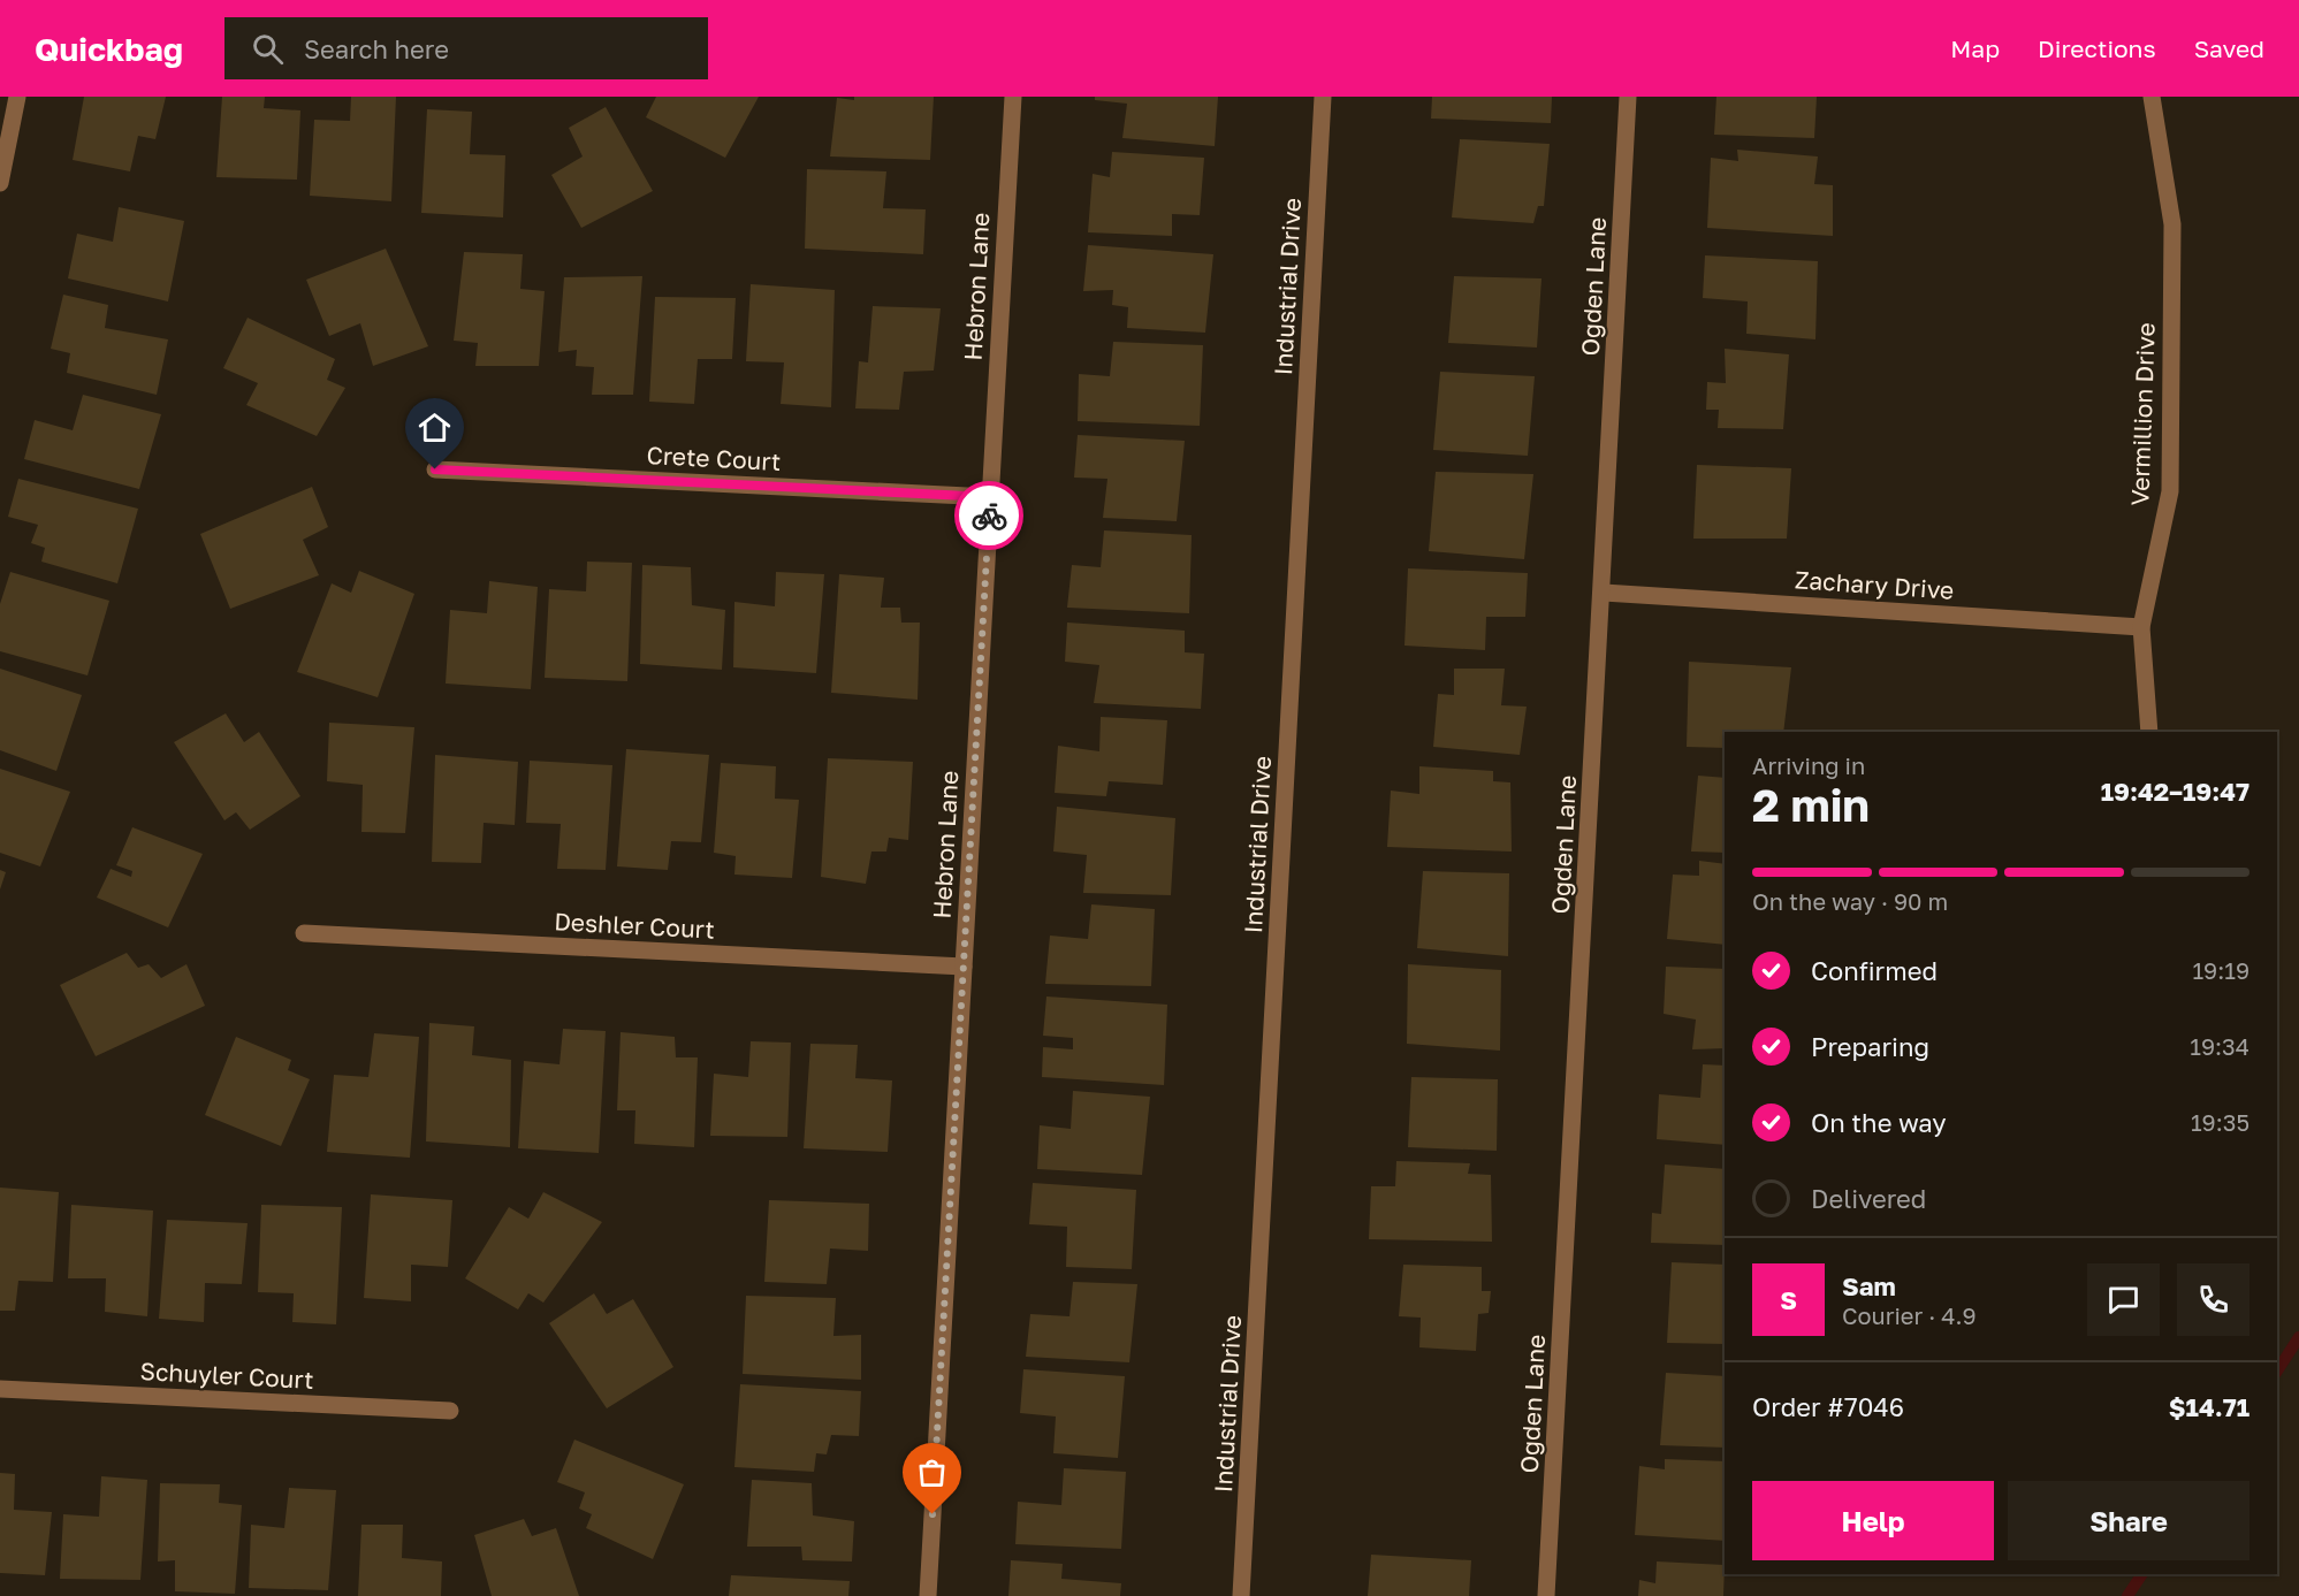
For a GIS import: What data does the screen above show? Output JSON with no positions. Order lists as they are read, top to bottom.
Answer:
{
  "streets": {
    "street": [
      "Hebron Lane",
      "Industrial Drive",
      "Ogden Lane",
      "Vermillion Drive",
      "Crete Court",
      "Zachary Drive",
      "Deshler Court",
      "Schuyler Court"
    ]
  },
  "crossings": [
    ["Hebron Lane", "Crete Court"],
    ["Hebron Lane", "Deshler Court"],
    ["Ogden Lane", "Zachary Drive"],
    ["Vermillion Drive", "Zachary Drive"]
  ],
  "page": {
    "header": "Quickbag",
    "search": "Search here",
    "nav": ["Map", "Directions", "Saved"],
    "heading": ["2 min", "Arriving in", "19:42–19:47"],
    "panel": [
      "Sam",
      "Courier · 4.9",
      "Order #7046",
      "$14.71"
    ],
    "bar": "On the way · 90 m",
    "list": [
      ["Confirmed", "19:19"],
      ["Preparing", "19:34"],
      ["On the way", "19:35"],
      "Delivered"
    ],
    "round": "S",
    "buttons": ["Help", "Share"]
  }
}
